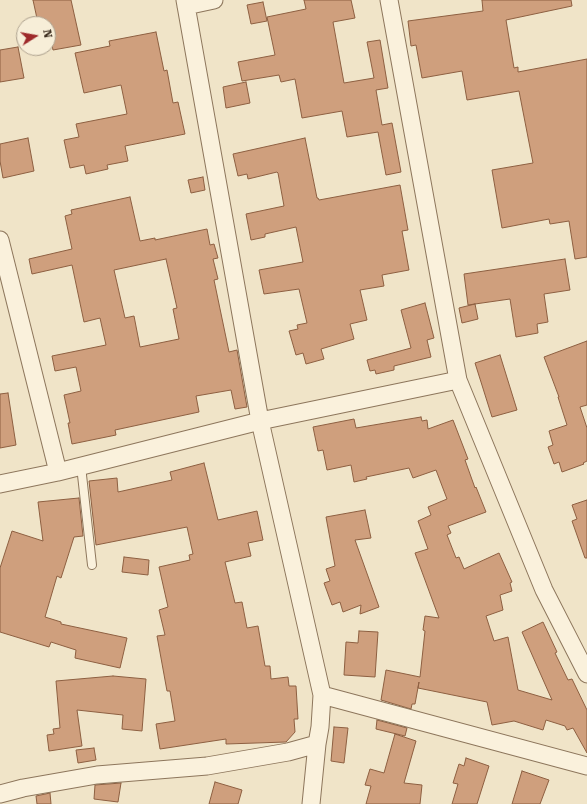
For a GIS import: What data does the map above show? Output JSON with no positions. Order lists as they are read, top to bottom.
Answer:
{
  "north": "right"
}
